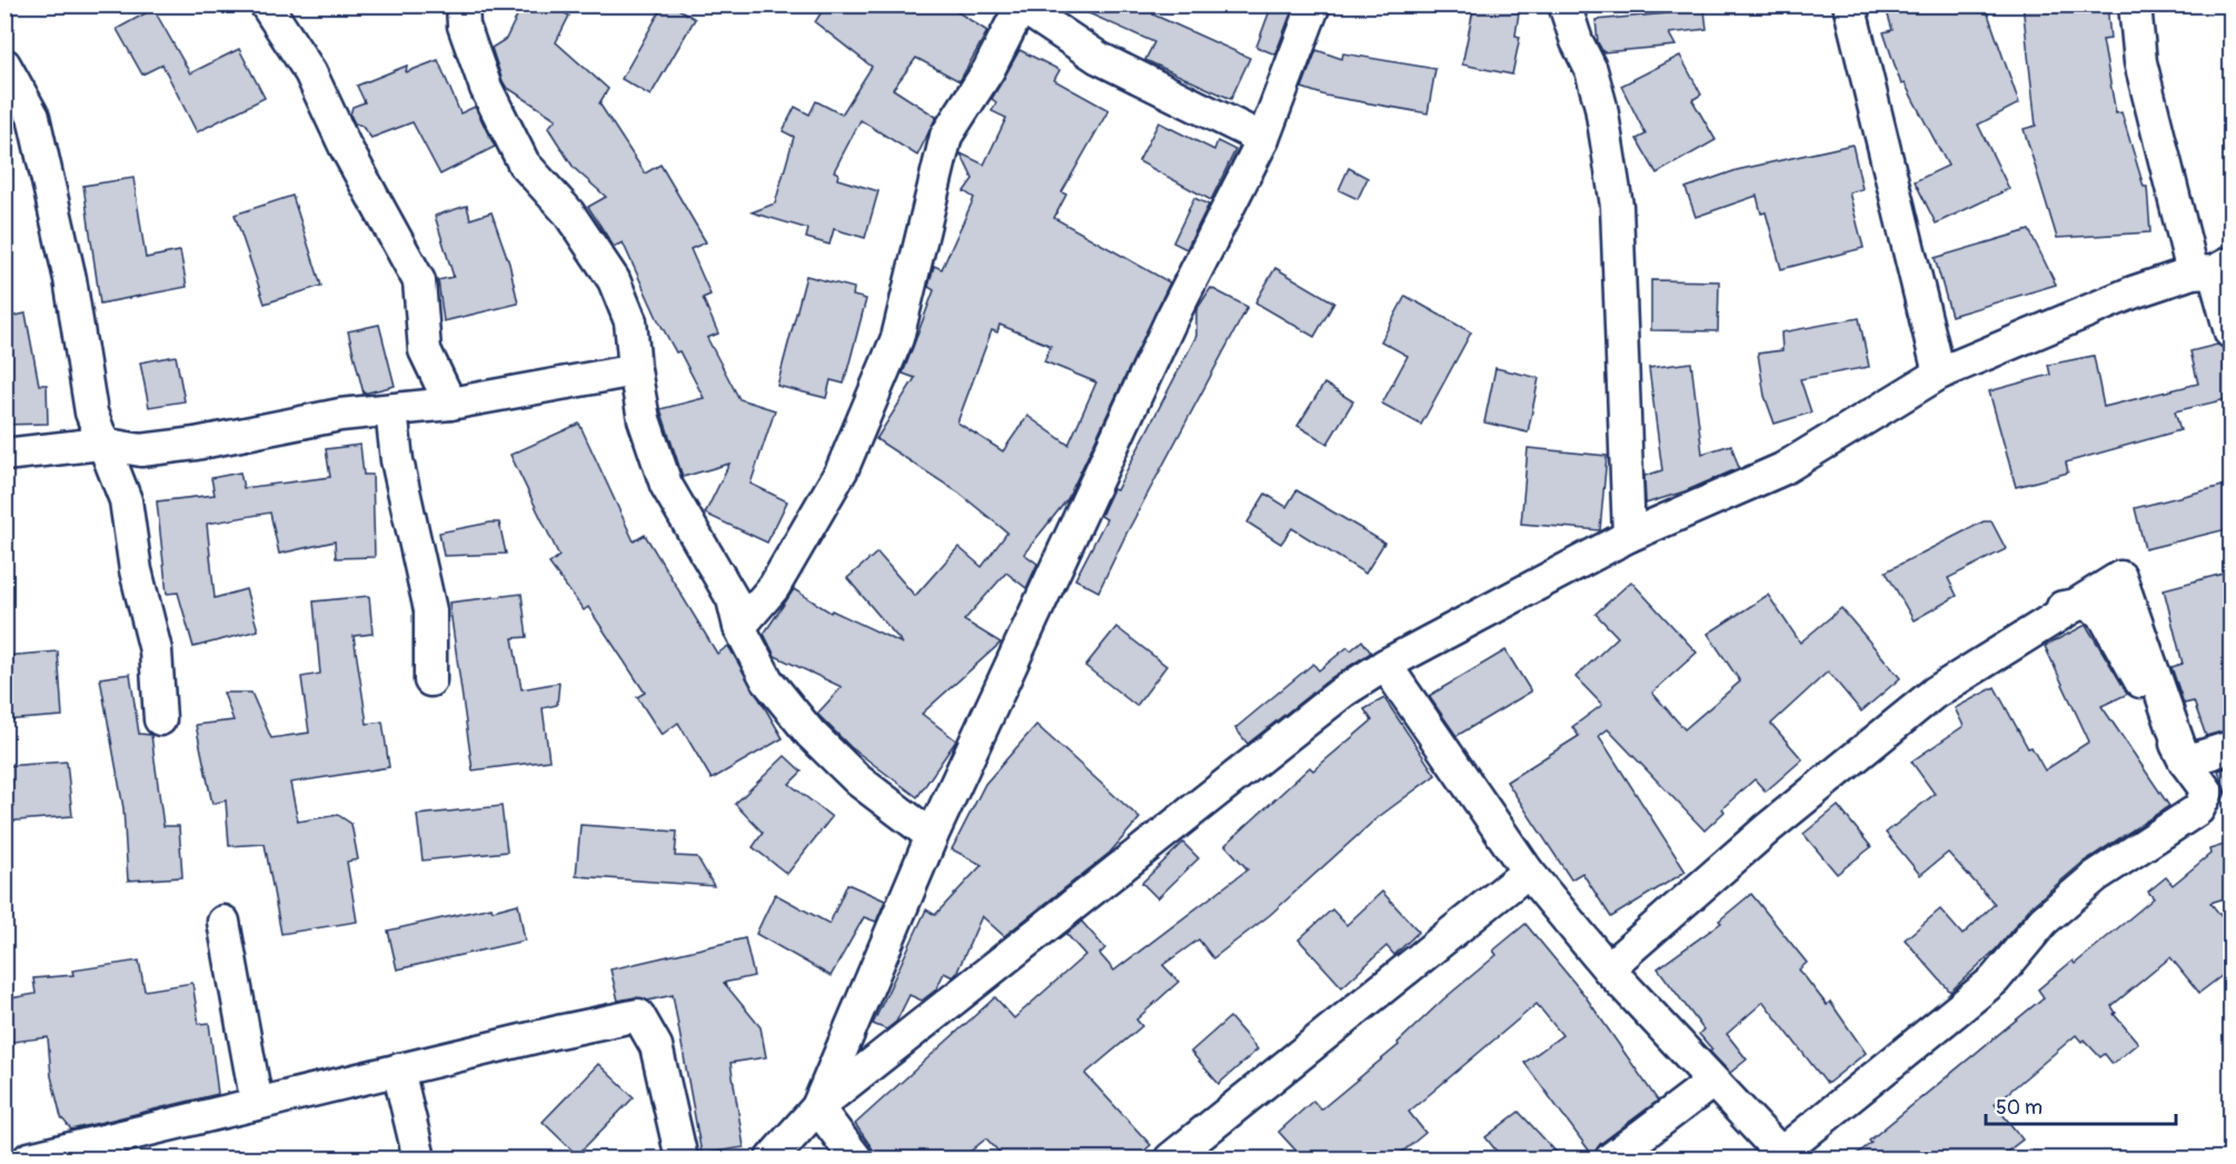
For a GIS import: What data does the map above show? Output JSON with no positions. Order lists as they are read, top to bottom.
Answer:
{
  "scale_bar": "50 m"
}
